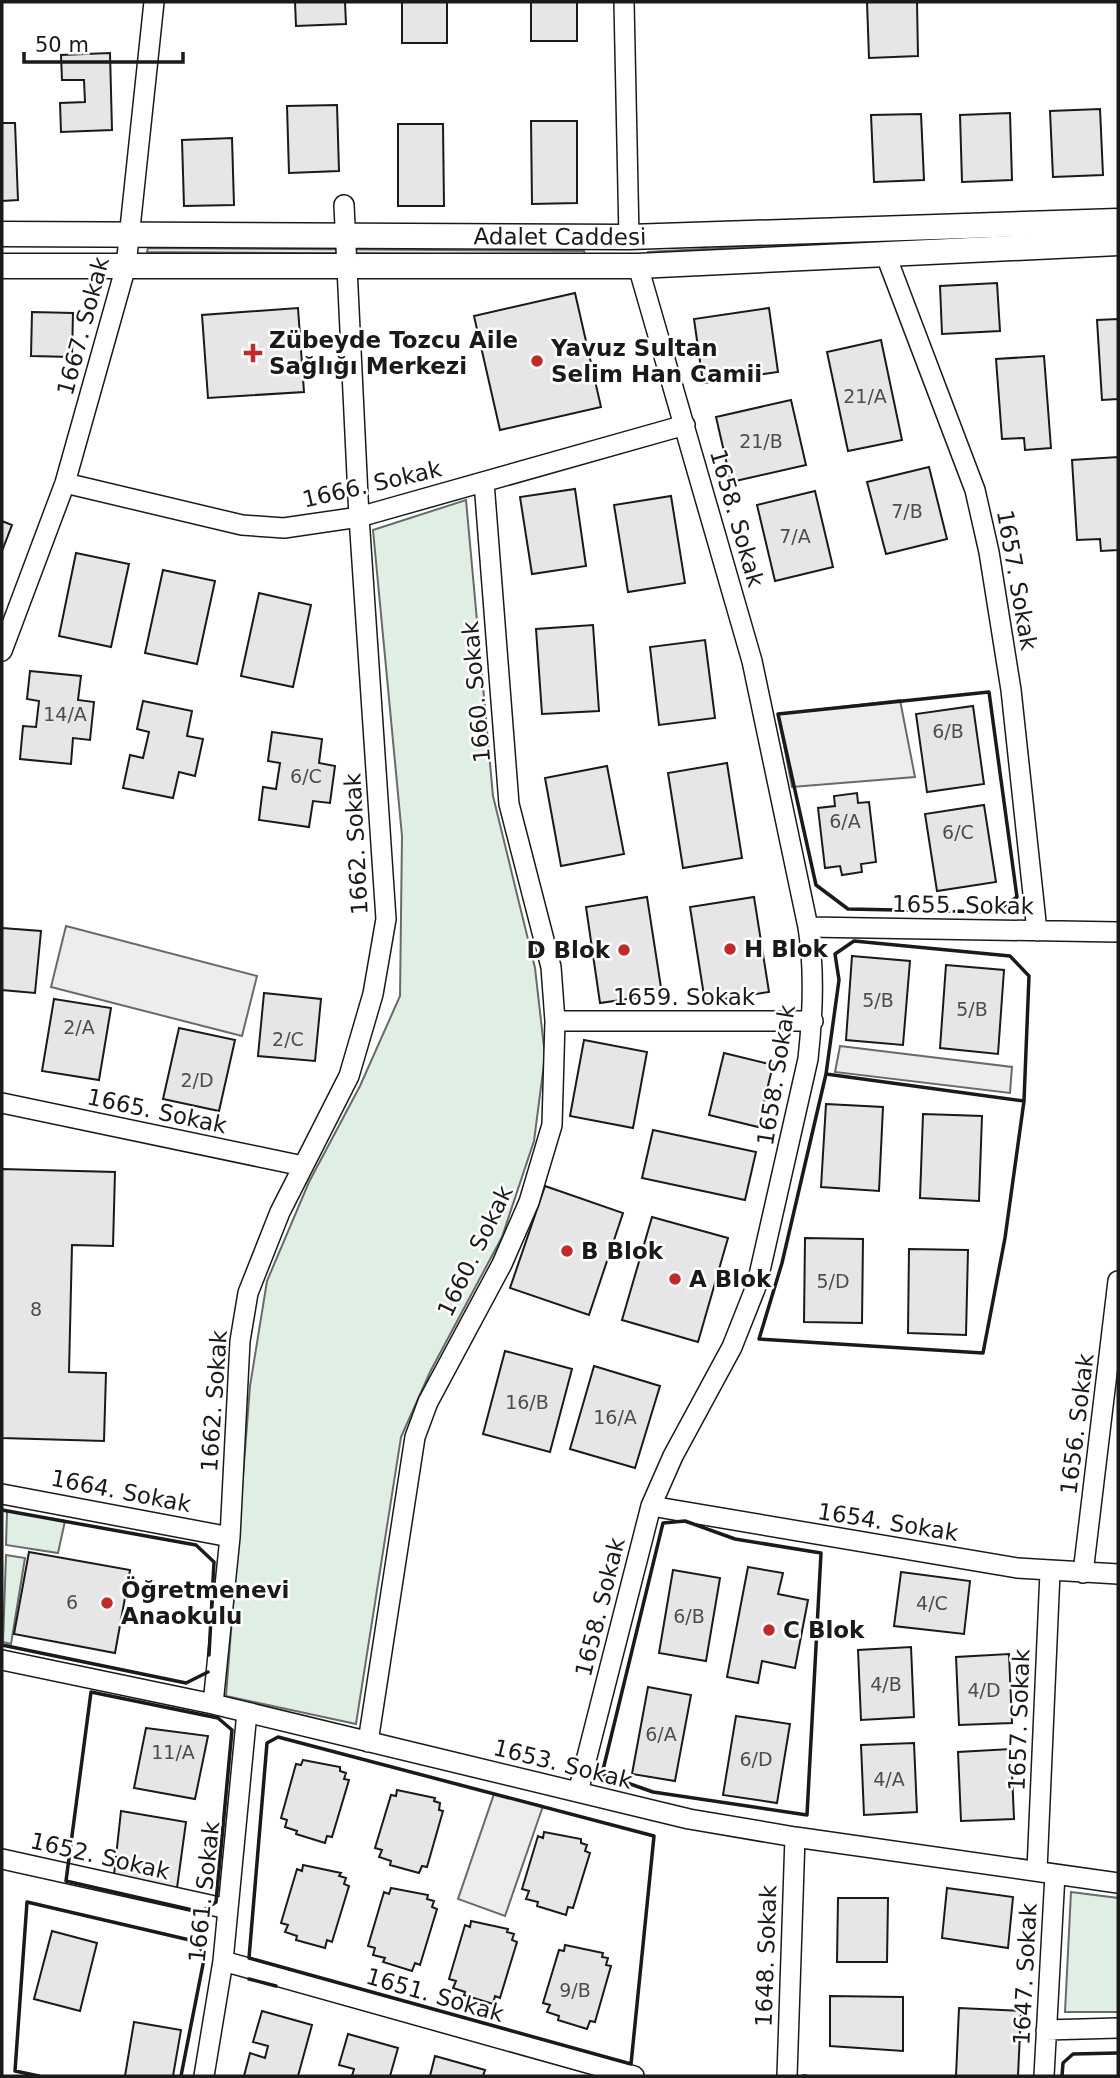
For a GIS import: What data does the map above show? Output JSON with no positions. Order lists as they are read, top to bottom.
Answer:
{
  "streets": {
    "street": [
      "Adalet Caddesi",
      "1667. Sokak",
      "1666. Sokak",
      "1658. Sokak",
      "1657. Sokak",
      "1660. Sokak",
      "1662. Sokak",
      "1655. Sokak",
      "1659. Sokak",
      "1665. Sokak",
      "1656. Sokak",
      "1664. Sokak",
      "1654. Sokak",
      "1653. Sokak",
      "1652. Sokak",
      "1661. Sokak",
      "1648. Sokak",
      "1647. Sokak",
      "1651. Sokak"
    ]
  },
  "crossings": [
    ["Adalet Caddesi", "1667. Sokak"],
    ["Adalet Caddesi", "1662. Sokak"],
    ["1667. Sokak", "1666. Sokak"],
    ["1666. Sokak", "1658. Sokak"],
    ["1666. Sokak", "1660. Sokak"],
    ["1666. Sokak", "1662. Sokak"],
    ["1658. Sokak", "1655. Sokak"],
    ["1658. Sokak", "1659. Sokak"],
    ["1658. Sokak", "1654. Sokak"],
    ["1658. Sokak", "1653. Sokak"],
    ["1657. Sokak", "1655. Sokak"],
    ["1657. Sokak", "1654. Sokak"],
    ["1657. Sokak", "1653. Sokak"],
    ["1657. Sokak", "1647. Sokak"],
    ["1660. Sokak", "1659. Sokak"],
    ["1660. Sokak", "1653. Sokak"],
    ["1662. Sokak", "1665. Sokak"],
    ["1662. Sokak", "1664. Sokak"],
    ["1662. Sokak", "1653. Sokak"],
    ["1656. Sokak", "1654. Sokak"],
    ["1653. Sokak", "1661. Sokak"],
    ["1653. Sokak", "1648. Sokak"],
    ["1653. Sokak", "1647. Sokak"],
    ["1652. Sokak", "1661. Sokak"],
    ["1661. Sokak", "1651. Sokak"]
  ],
  "places": {
    "health": ["Zübeyde Tozcu Aile Sağlığı Merkezi"],
    "other": [
      "Yavuz Sultan Selim Han Camii",
      "H Blok",
      "D Blok",
      "B Blok",
      "A Blok",
      "Öğretmenevi Anaokulu",
      "C Blok"
    ]
  },
  "house_numbers": [
    "21/A",
    "21/B",
    "7/B",
    "7/A",
    "14/A",
    "6/B",
    "6/C",
    "6/A",
    "6/C",
    "5/B",
    "5/B",
    "2/A",
    "2/C",
    "2/D",
    "5/D",
    "8",
    "16/B",
    "16/A",
    "6",
    "4/C",
    "6/B",
    "4/B",
    "4/D",
    "6/A",
    "11/A",
    "6/D",
    "4/A",
    "9/B"
  ],
  "scale_bar": "50 m"
}
